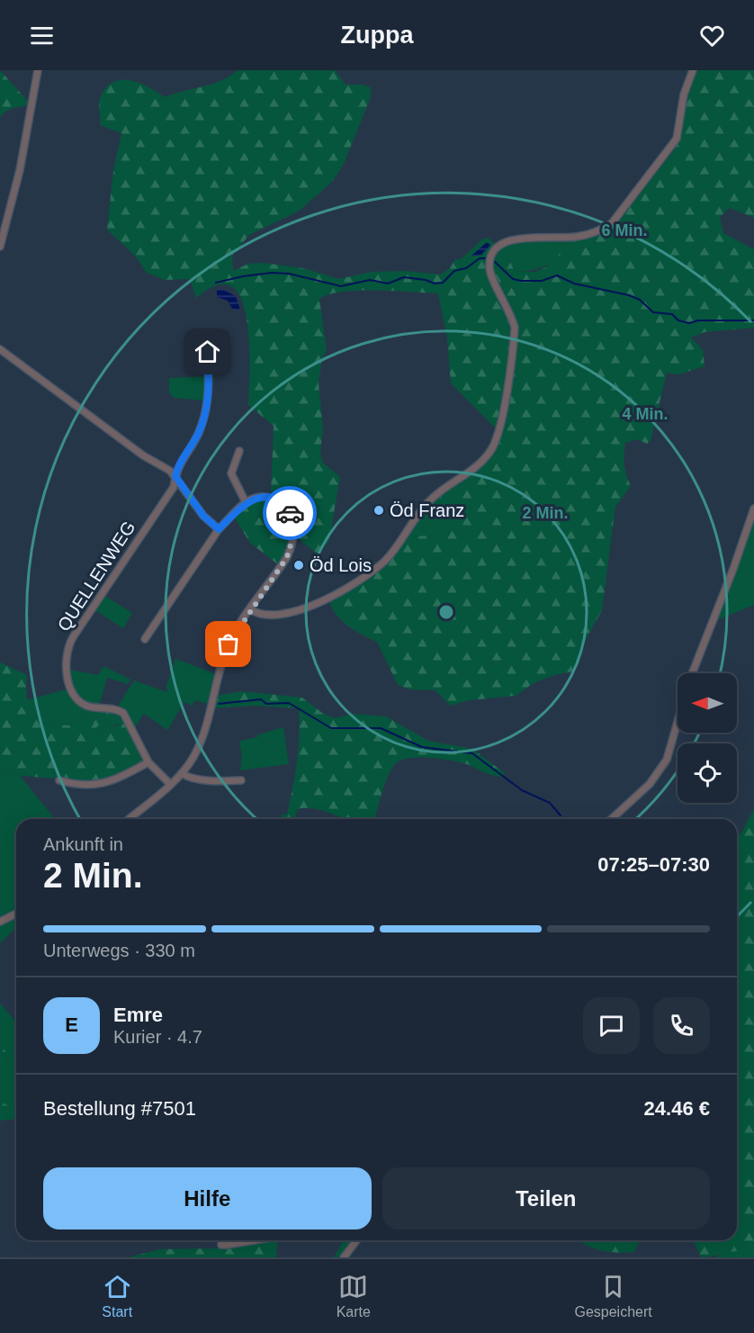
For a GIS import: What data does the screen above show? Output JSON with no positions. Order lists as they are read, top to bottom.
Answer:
{
  "streets": {
    "street": ["QUELLENWEG"]
  },
  "places": ["Öd Franz", "Öd Lois"],
  "north": "left",
  "page": {
    "header": "Zuppa",
    "heading": ["2 Min.", "Ankunft in", "07:25–07:30"],
    "panel": [
      "Emre",
      "Kurier · 4.7",
      "Bestellung #7501",
      "24.46 €"
    ],
    "bar": "Unterwegs · 330 m",
    "round": "E",
    "buttons": ["Hilfe", "Teilen"],
    "tabs": ["Start", "Karte", "Gespeichert"]
  },
  "rings": ["6 Min.", "4 Min.", "2 Min."]
}
